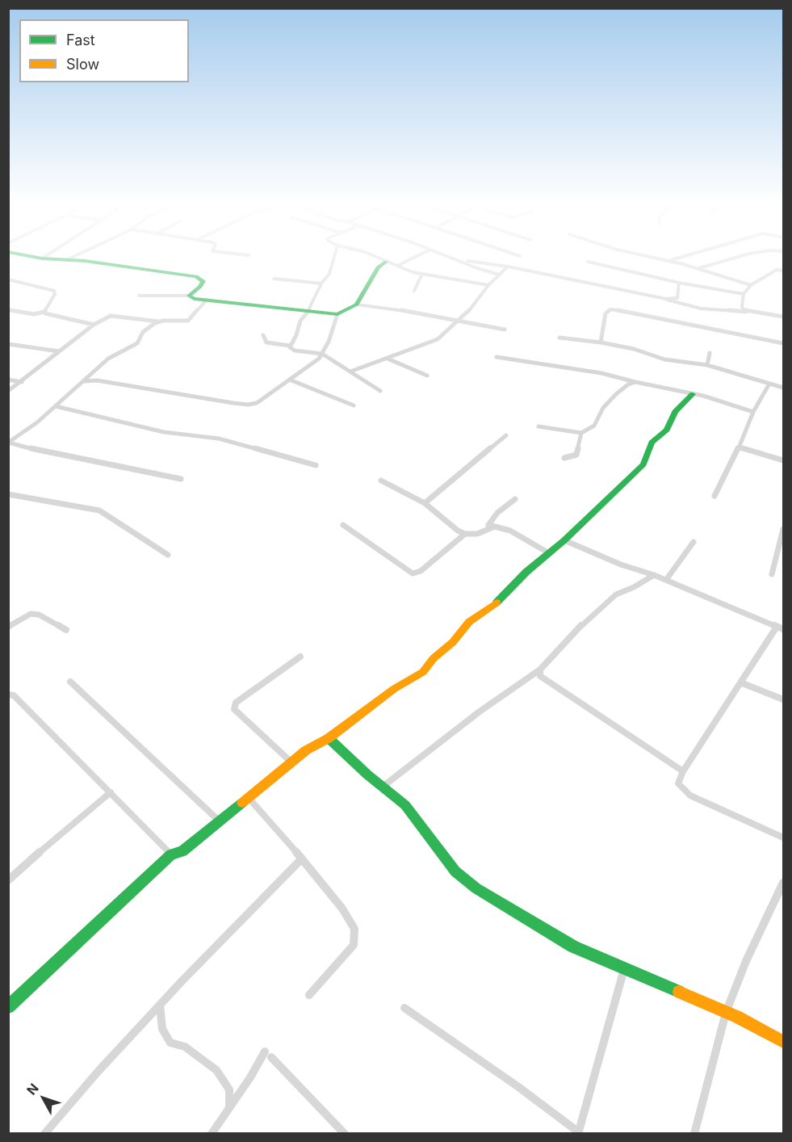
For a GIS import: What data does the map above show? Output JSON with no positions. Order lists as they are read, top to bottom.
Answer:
{
  "legend": ["Fast", "Slow"],
  "north": "top left"
}
